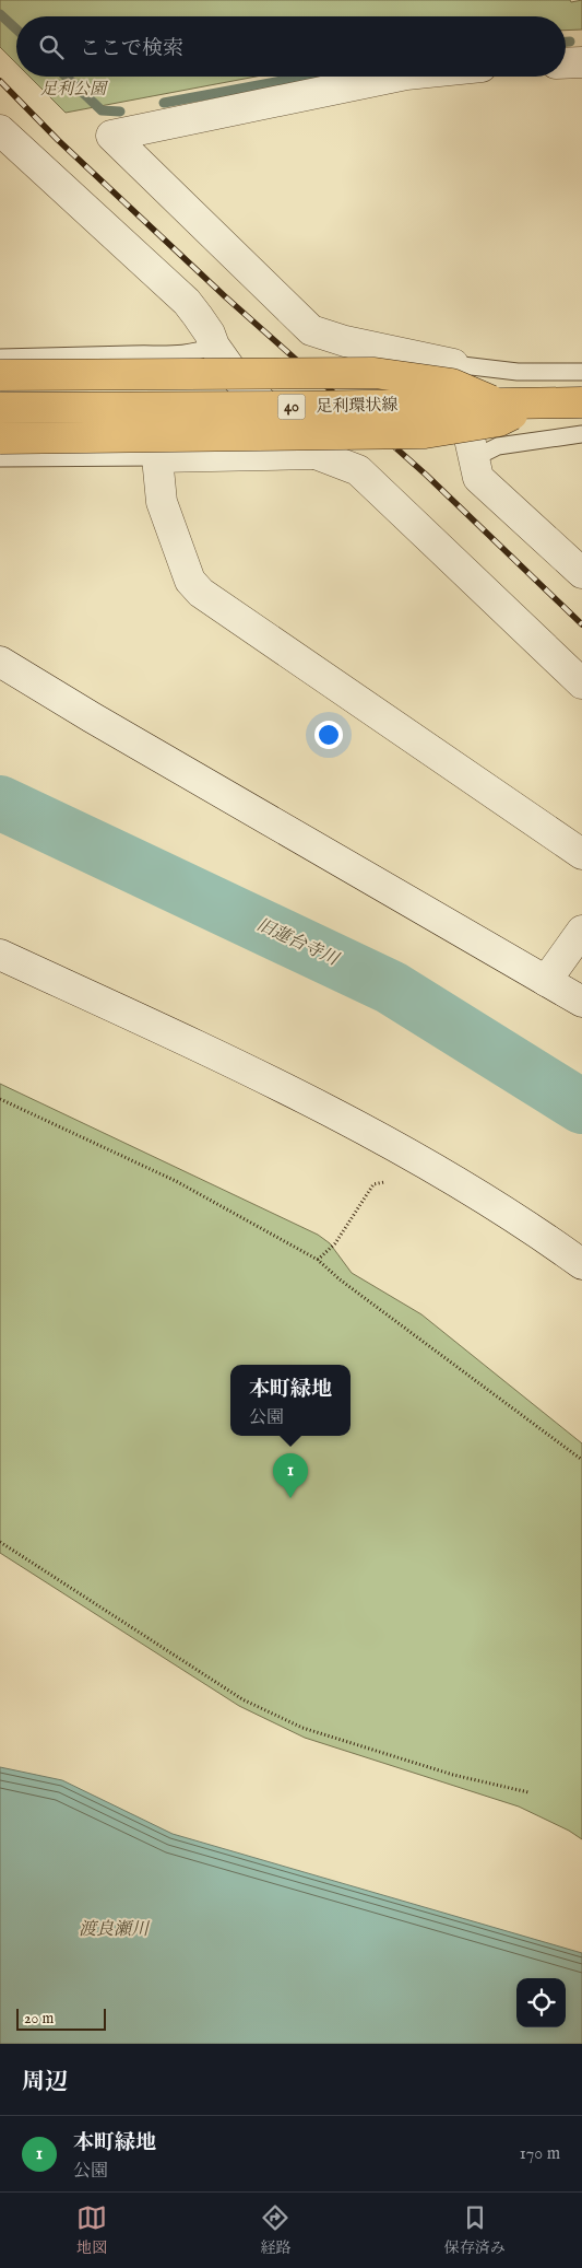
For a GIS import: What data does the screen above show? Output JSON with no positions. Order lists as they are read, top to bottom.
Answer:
{
  "streets": {
    "main road": ["足利環状線", "40"]
  },
  "water": ["旧蓮台寺川", "渡良瀬川"],
  "parks": ["足利公園"],
  "scale_bar": "20 m",
  "page": {
    "search": "ここで検索",
    "popup": ["本町緑地", "公園"],
    "pins": "1",
    "scale": "20 m",
    "heading": "周辺",
    "list": [
      {
        "mark": "1",
        "name": "本町緑地",
        "note": "公園",
        "value": "170 m"
      }
    ],
    "nav": ["地図", "経路", "保存済み"]
  }
}
